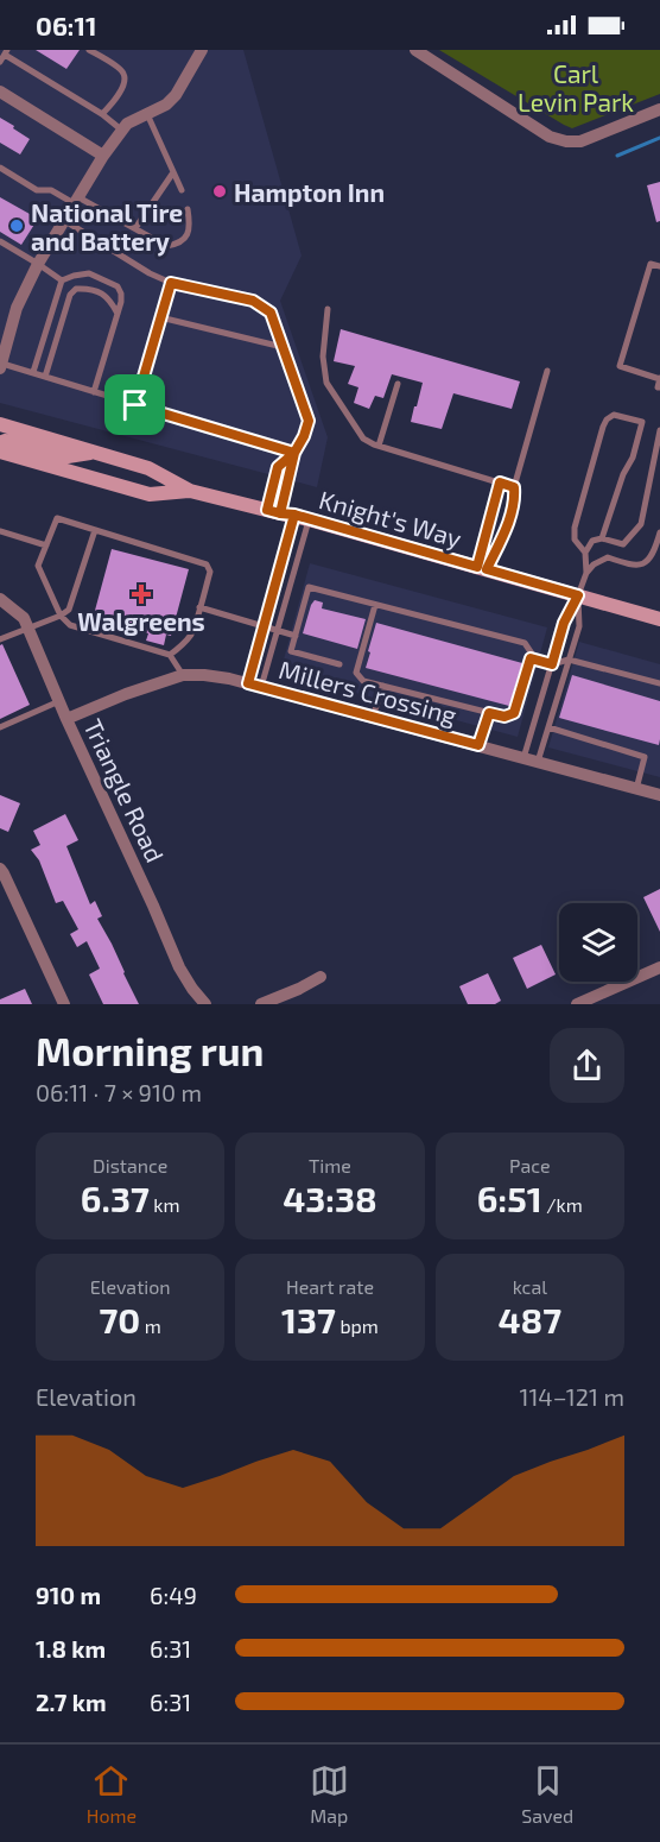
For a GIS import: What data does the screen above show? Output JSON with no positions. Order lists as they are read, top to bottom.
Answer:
{
  "streets": {
    "main road": ["Knight's Way"],
    "street": ["Millers Crossing", "Triangle Road"]
  },
  "crossings": [
    ["Millers Crossing", "Triangle Road"]
  ],
  "parks": ["Carl Levin Park"],
  "places": {
    "other": ["Hampton Inn", "National Tire and Battery"],
    "health": ["Walgreens"]
  },
  "page": {
    "status": "06:11",
    "heading": ["Morning run", "06:11 · 7 × 910 m"],
    "stats": [
      ["Distance", "6.37 km"],
      ["Time", "43:38"],
      ["Pace", "6:51 /km"],
      ["Elevation", "70 m"],
      ["Heart rate", "137 bpm"],
      ["kcal", "487"]
    ],
    "chart": ["Elevation", "114–121 m"],
    "list": [
      {
        "name": "910 m",
        "note": "6:49"
      },
      {
        "name": "1.8 km",
        "note": "6:31"
      },
      {
        "name": "2.7 km",
        "note": "6:31"
      }
    ],
    "tabs": ["Home", "Map", "Saved"]
  }
}
